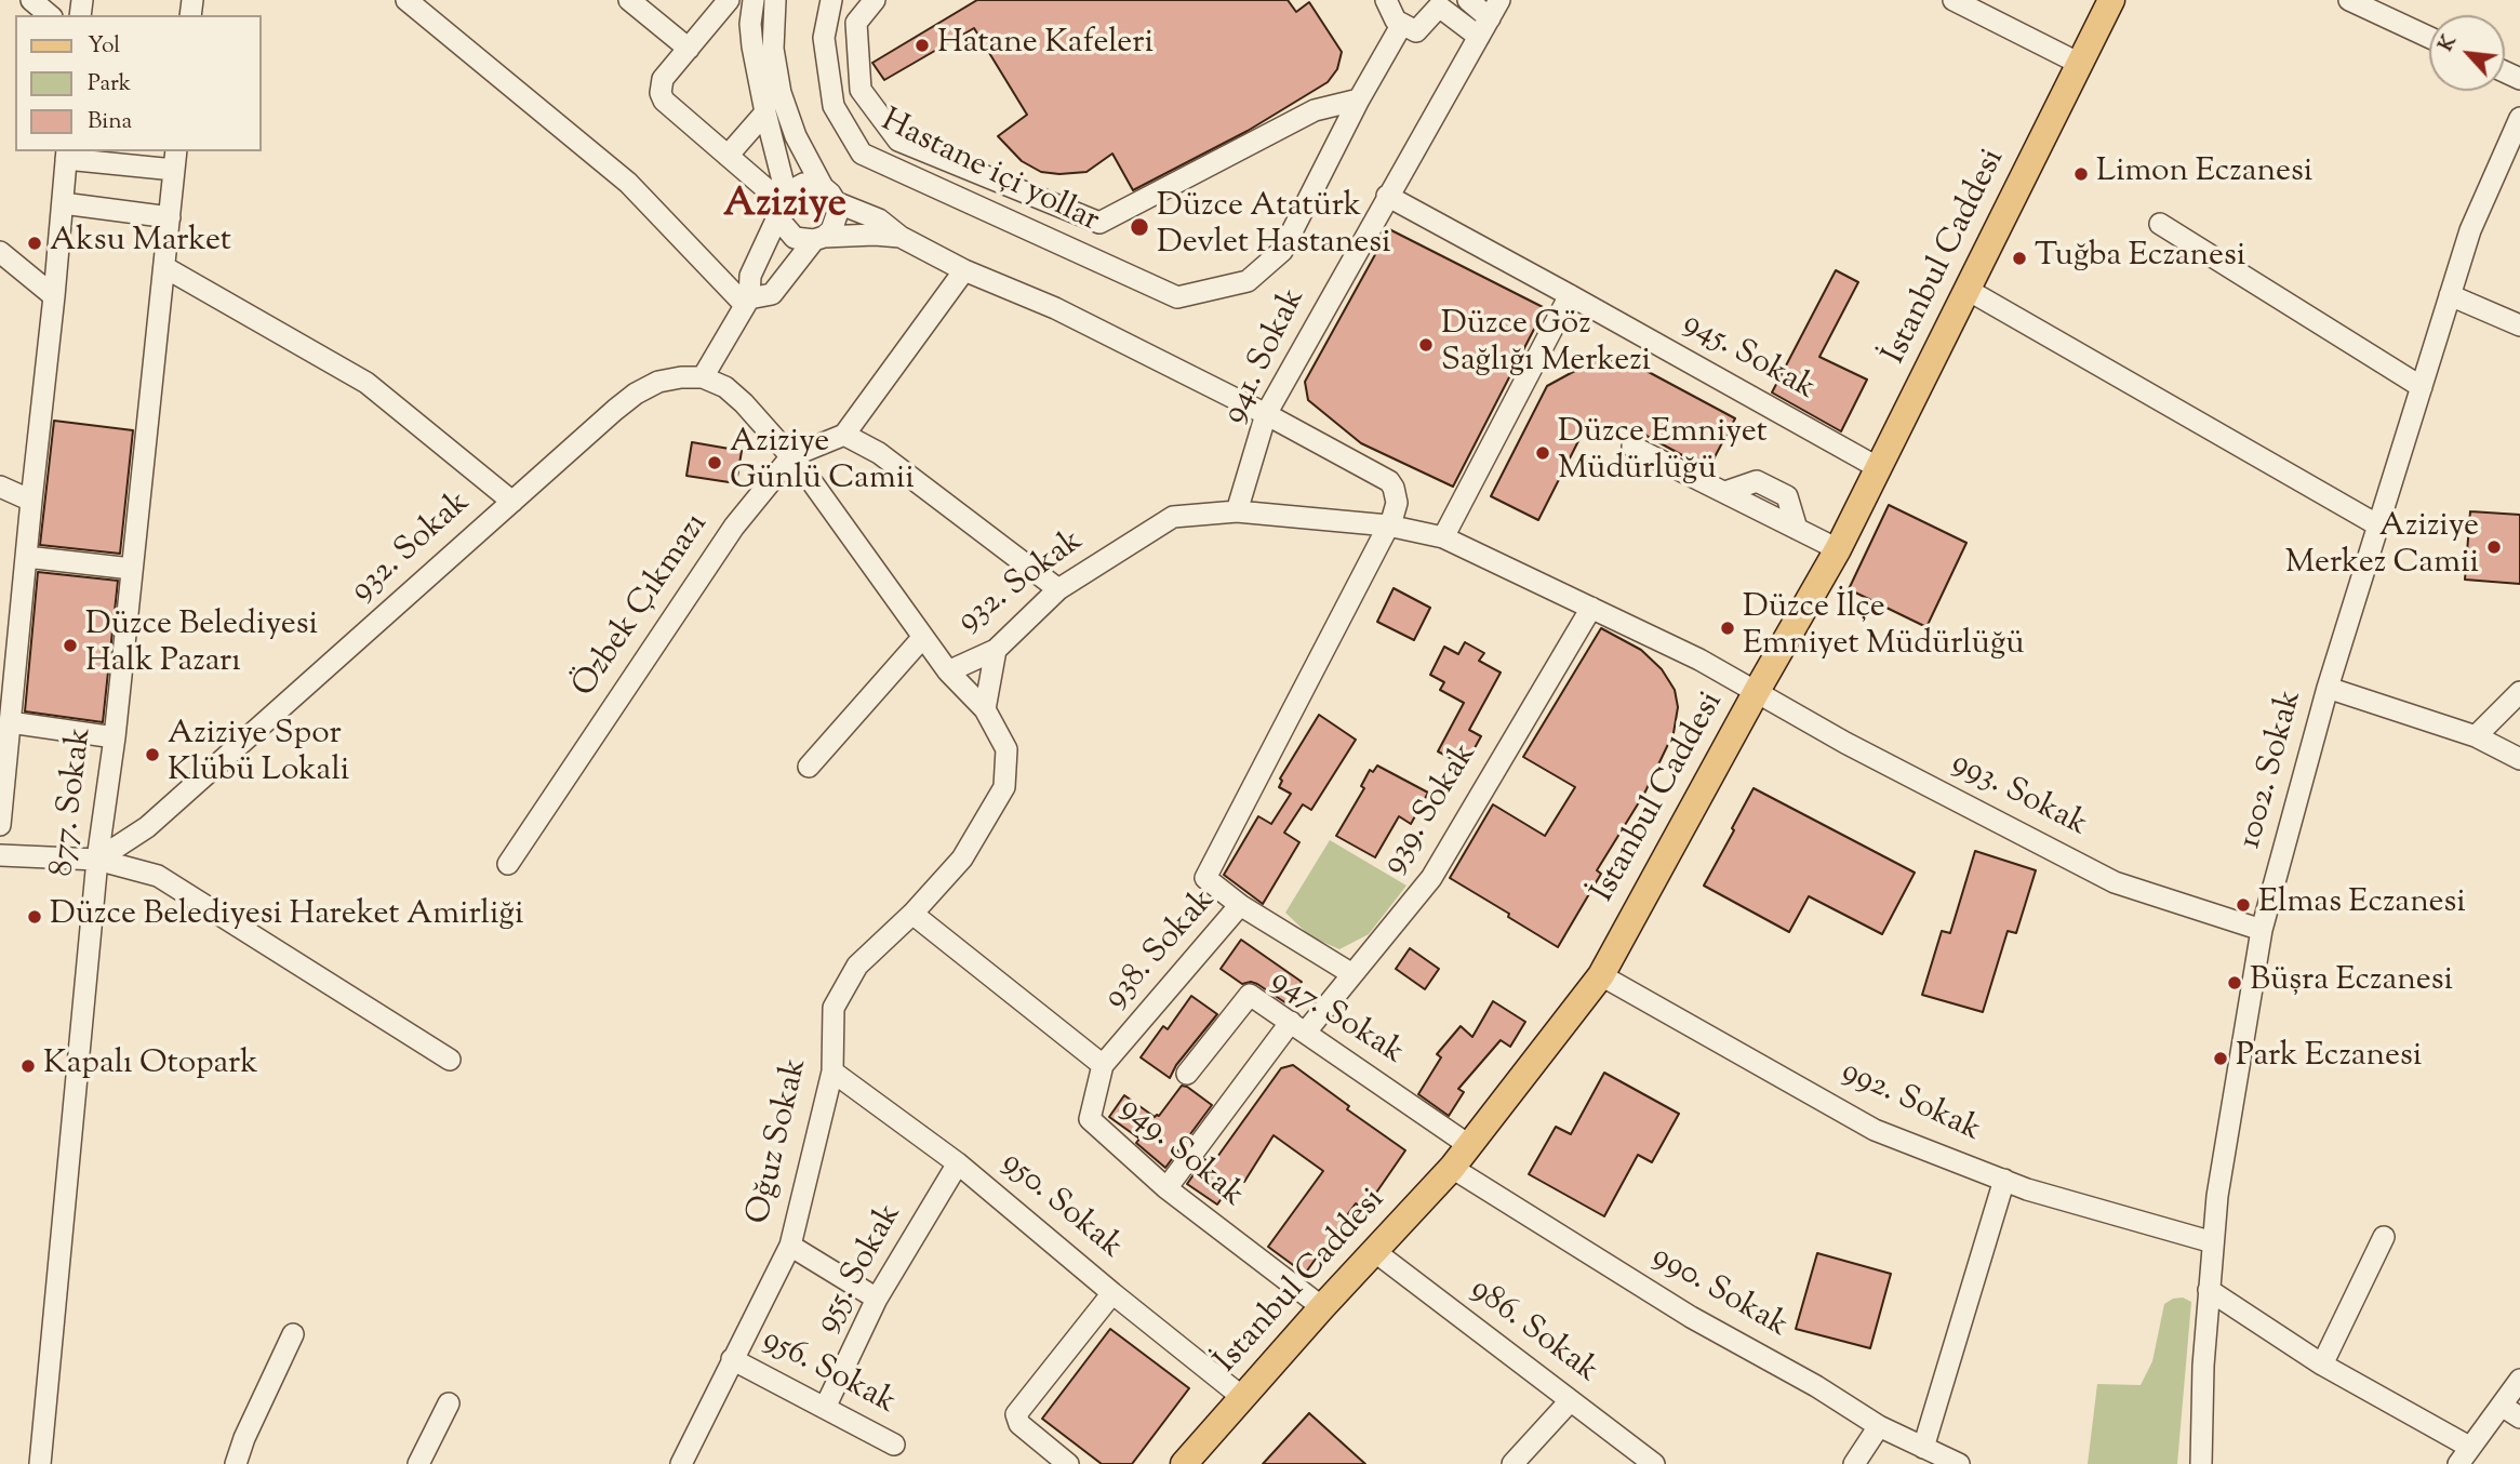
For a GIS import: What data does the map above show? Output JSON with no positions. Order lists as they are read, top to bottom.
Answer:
{
  "streets": {
    "main road": ["İstanbul Caddesi"],
    "street": [
      "Hastane içi yollar",
      "941. Sokak",
      "945. Sokak",
      "932. Sokak",
      "Özbek Çıkmazı",
      "1002. Sokak",
      "993. Sokak",
      "877. Sokak",
      "939. Sokak",
      "938. Sokak",
      "947. Sokak",
      "992. Sokak",
      "Oğuz Sokak",
      "949. Sokak",
      "950. Sokak",
      "955. Sokak",
      "990. Sokak",
      "986. Sokak",
      "956. Sokak"
    ]
  },
  "crossings": [
    ["İstanbul Caddesi", "945. Sokak"],
    ["İstanbul Caddesi", "932. Sokak"],
    ["İstanbul Caddesi", "993. Sokak"],
    ["İstanbul Caddesi", "947. Sokak"],
    ["İstanbul Caddesi", "992. Sokak"],
    ["İstanbul Caddesi", "949. Sokak"],
    ["İstanbul Caddesi", "950. Sokak"],
    ["İstanbul Caddesi", "990. Sokak"],
    ["İstanbul Caddesi", "986. Sokak"],
    ["941. Sokak", "945. Sokak"],
    ["941. Sokak", "932. Sokak"],
    ["932. Sokak", "Özbek Çıkmazı"],
    ["932. Sokak", "993. Sokak"],
    ["932. Sokak", "877. Sokak"],
    ["932. Sokak", "939. Sokak"],
    ["932. Sokak", "Oğuz Sokak"],
    ["1002. Sokak", "993. Sokak"],
    ["1002. Sokak", "992. Sokak"],
    ["939. Sokak", "938. Sokak"],
    ["939. Sokak", "947. Sokak"],
    ["939. Sokak", "949. Sokak"],
    ["938. Sokak", "949. Sokak"],
    ["Oğuz Sokak", "949. Sokak"],
    ["Oğuz Sokak", "950. Sokak"],
    ["Oğuz Sokak", "956. Sokak"],
    ["950. Sokak", "955. Sokak"],
    ["955. Sokak", "956. Sokak"]
  ],
  "districts": ["Aziziye"],
  "places": [
    "Hatane Kafeleri",
    "Limon Eczanesi",
    "Düzce Atatürk Devlet Hastanesi",
    "Aksu Market",
    "Tuğba Eczanesi",
    "Düzce Göz Sağlığı Merkezi",
    "Düzce Emniyet Müdürlüğü",
    "Aziziye Günlü Camii",
    "Aziziye Merkez Camii",
    "Düzce İlçe Emniyet Müdürlüğü",
    "Düzce Belediyesi Halk Pazarı",
    "Aziziye Spor Klübü Lokali",
    "Elmas Eczanesi",
    "Düzce Belediyesi Hareket Amirliği",
    "Büşra Eczanesi",
    "Park Eczanesi",
    "Kapalı Otopark"
  ],
  "legend": ["Yol", "Park", "Bina"],
  "north": "top left"
}
